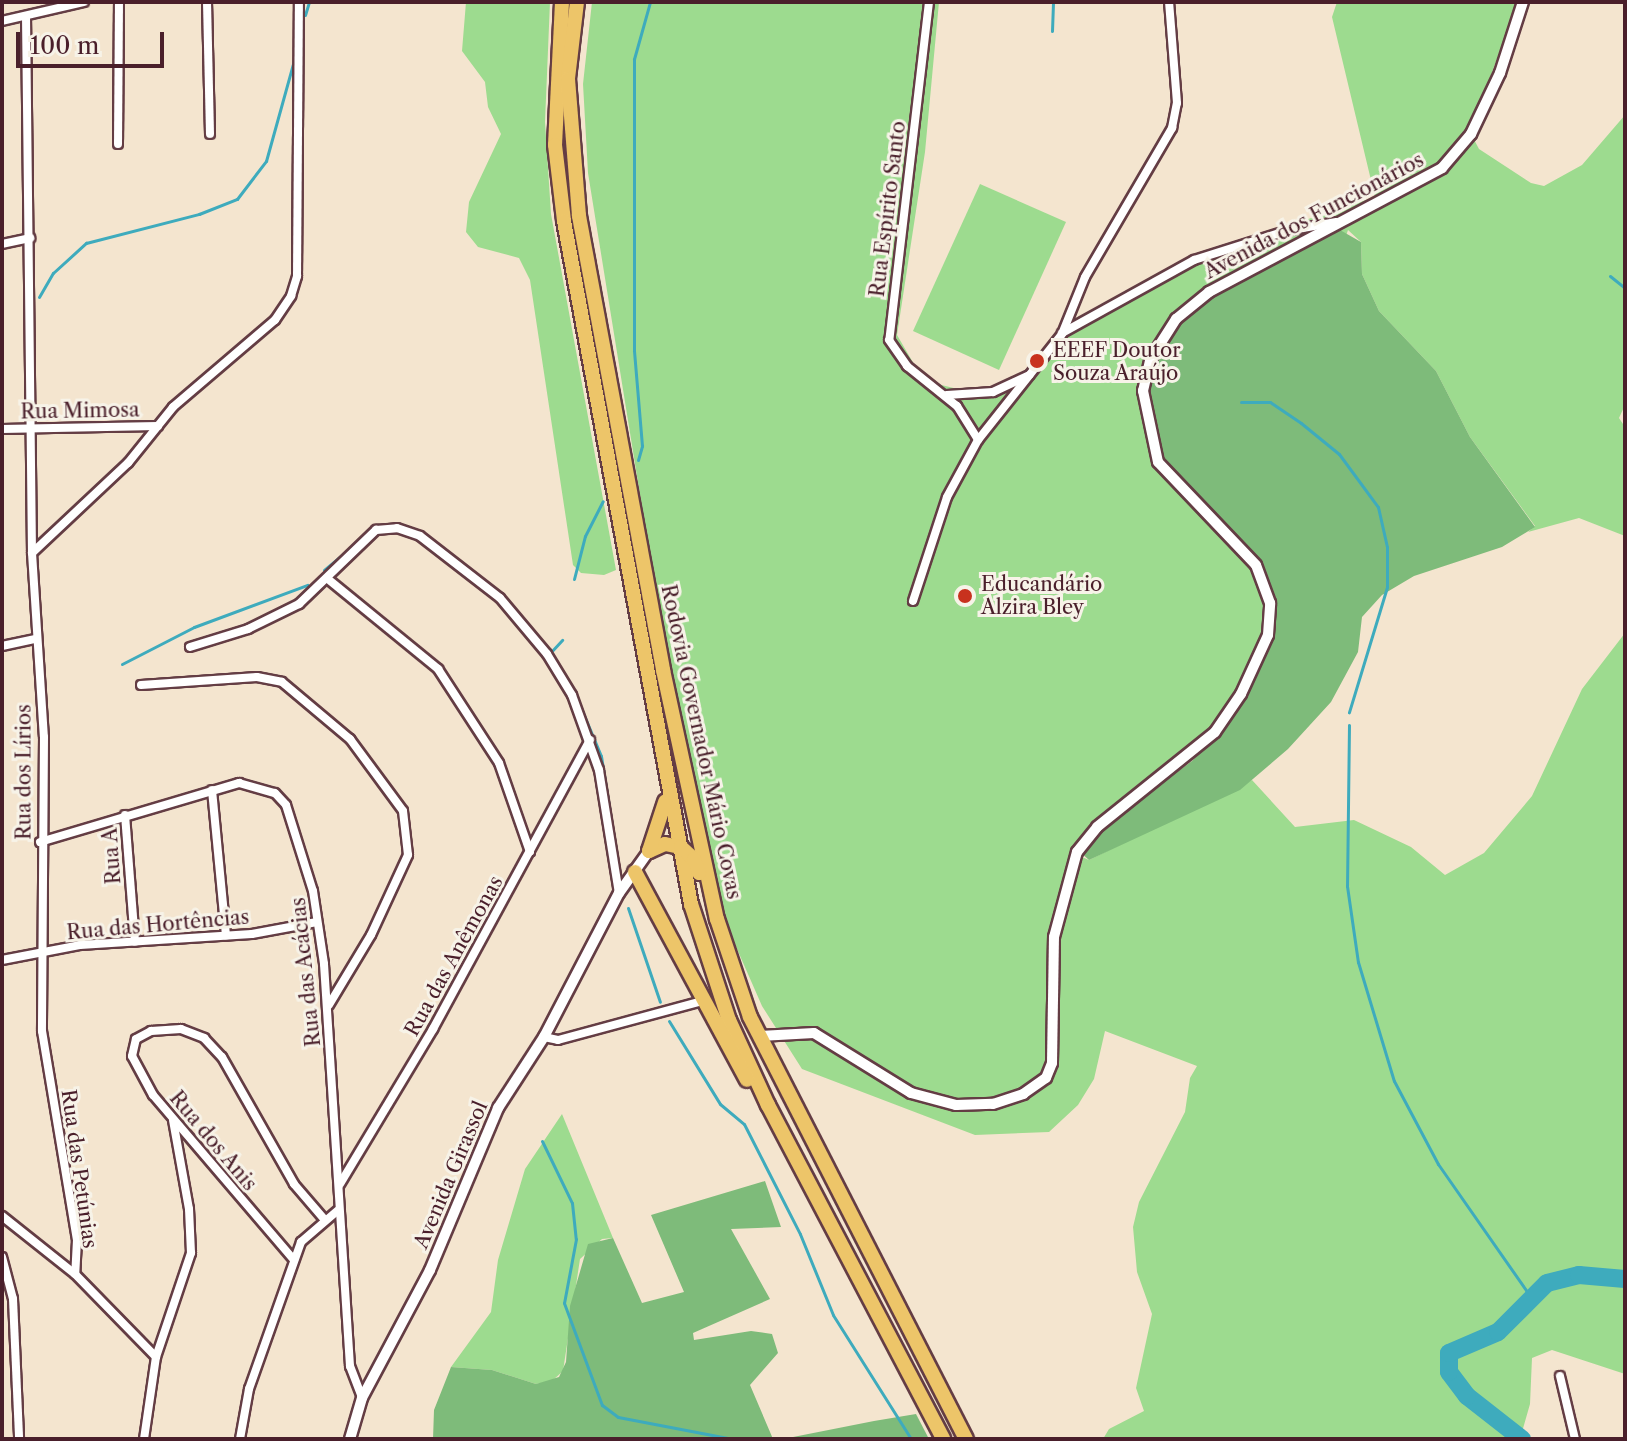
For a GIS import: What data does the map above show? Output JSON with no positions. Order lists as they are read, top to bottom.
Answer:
{
  "streets": {
    "highway": ["Rodovia Governador Mário Covas"],
    "street": [
      "Rua Espírito Santo",
      "Avenida dos Funcionários",
      "Rua Mimosa",
      "Rua dos Lírios",
      "Rua A",
      "Rua das Hortências",
      "Rua das Anêmonas",
      "Rua das Acácias",
      "Rua dos Anis",
      "Rua das Petúnias",
      "Avenida Girassol"
    ]
  },
  "crossings": [
    ["Avenida dos Funcionários", "Rodovia Governador Mário Covas"],
    ["Rua Mimosa", "Rua dos Lírios"],
    ["Rua dos Lírios", "Rua das Hortências"],
    ["Rua dos Lírios", "Rua das Acácias"],
    ["Rua dos Lírios", "Rua das Petúnias"],
    ["Rua A", "Rua das Hortências"],
    ["Rua A", "Rua das Acácias"],
    ["Rua das Hortências", "Rua das Acácias"],
    ["Rua das Hortências", "Rua das Petúnias"],
    ["Rua das Anêmonas", "Rua das Acácias"],
    ["Rua das Acácias", "Avenida Girassol"]
  ],
  "places": ["EEEF Doutor Souza Araújo", "Educandário Alzira Bley"],
  "scale_bar": "100 m"
}
